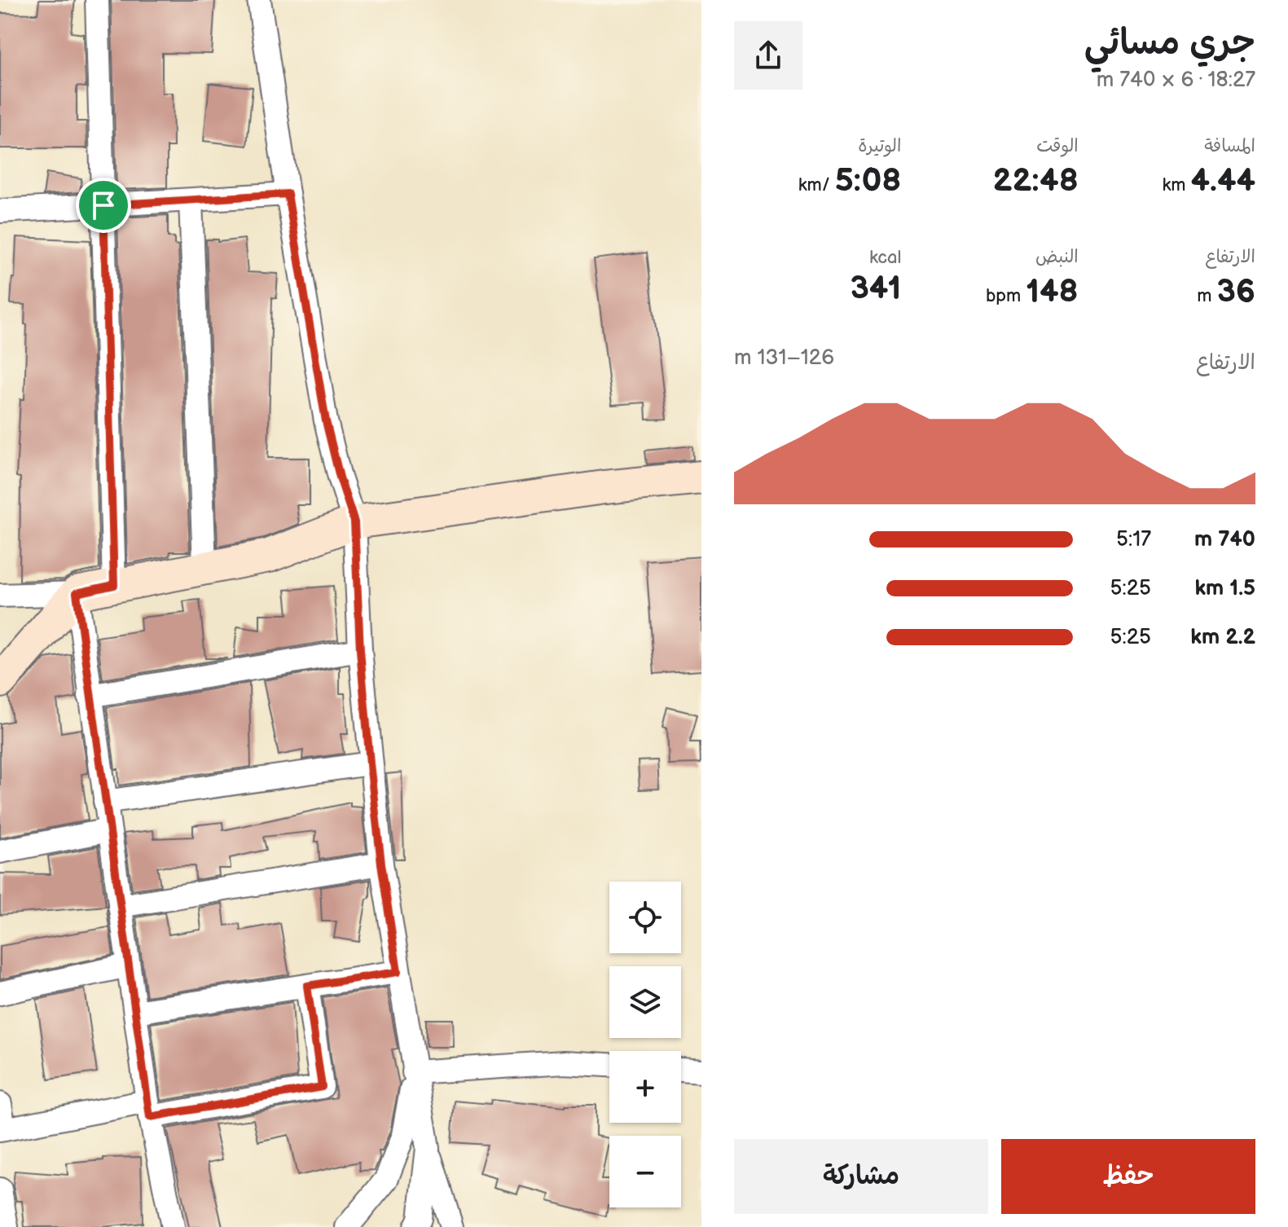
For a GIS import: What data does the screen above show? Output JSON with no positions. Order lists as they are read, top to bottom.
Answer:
{
  "page": {
    "heading": ["جري مسائي", "18:27 · 6 × 740 m"],
    "stats": [
      ["المسافة", "4.44 km"],
      ["الوقت", "22:48"],
      ["الوتيرة", "5:08 /km"],
      ["الارتفاع", "36 m"],
      ["النبض", "148 bpm"],
      ["kcal", "341"]
    ],
    "chart": ["الارتفاع", "126–131 m"],
    "list": [
      {
        "name": "740 m",
        "note": "5:17"
      },
      {
        "name": "1.5 km",
        "note": "5:25"
      },
      {
        "name": "2.2 km",
        "note": "5:25"
      }
    ],
    "map_buttons": ["+", "−"],
    "buttons": ["حفظ", "مشاركة"]
  }
}
